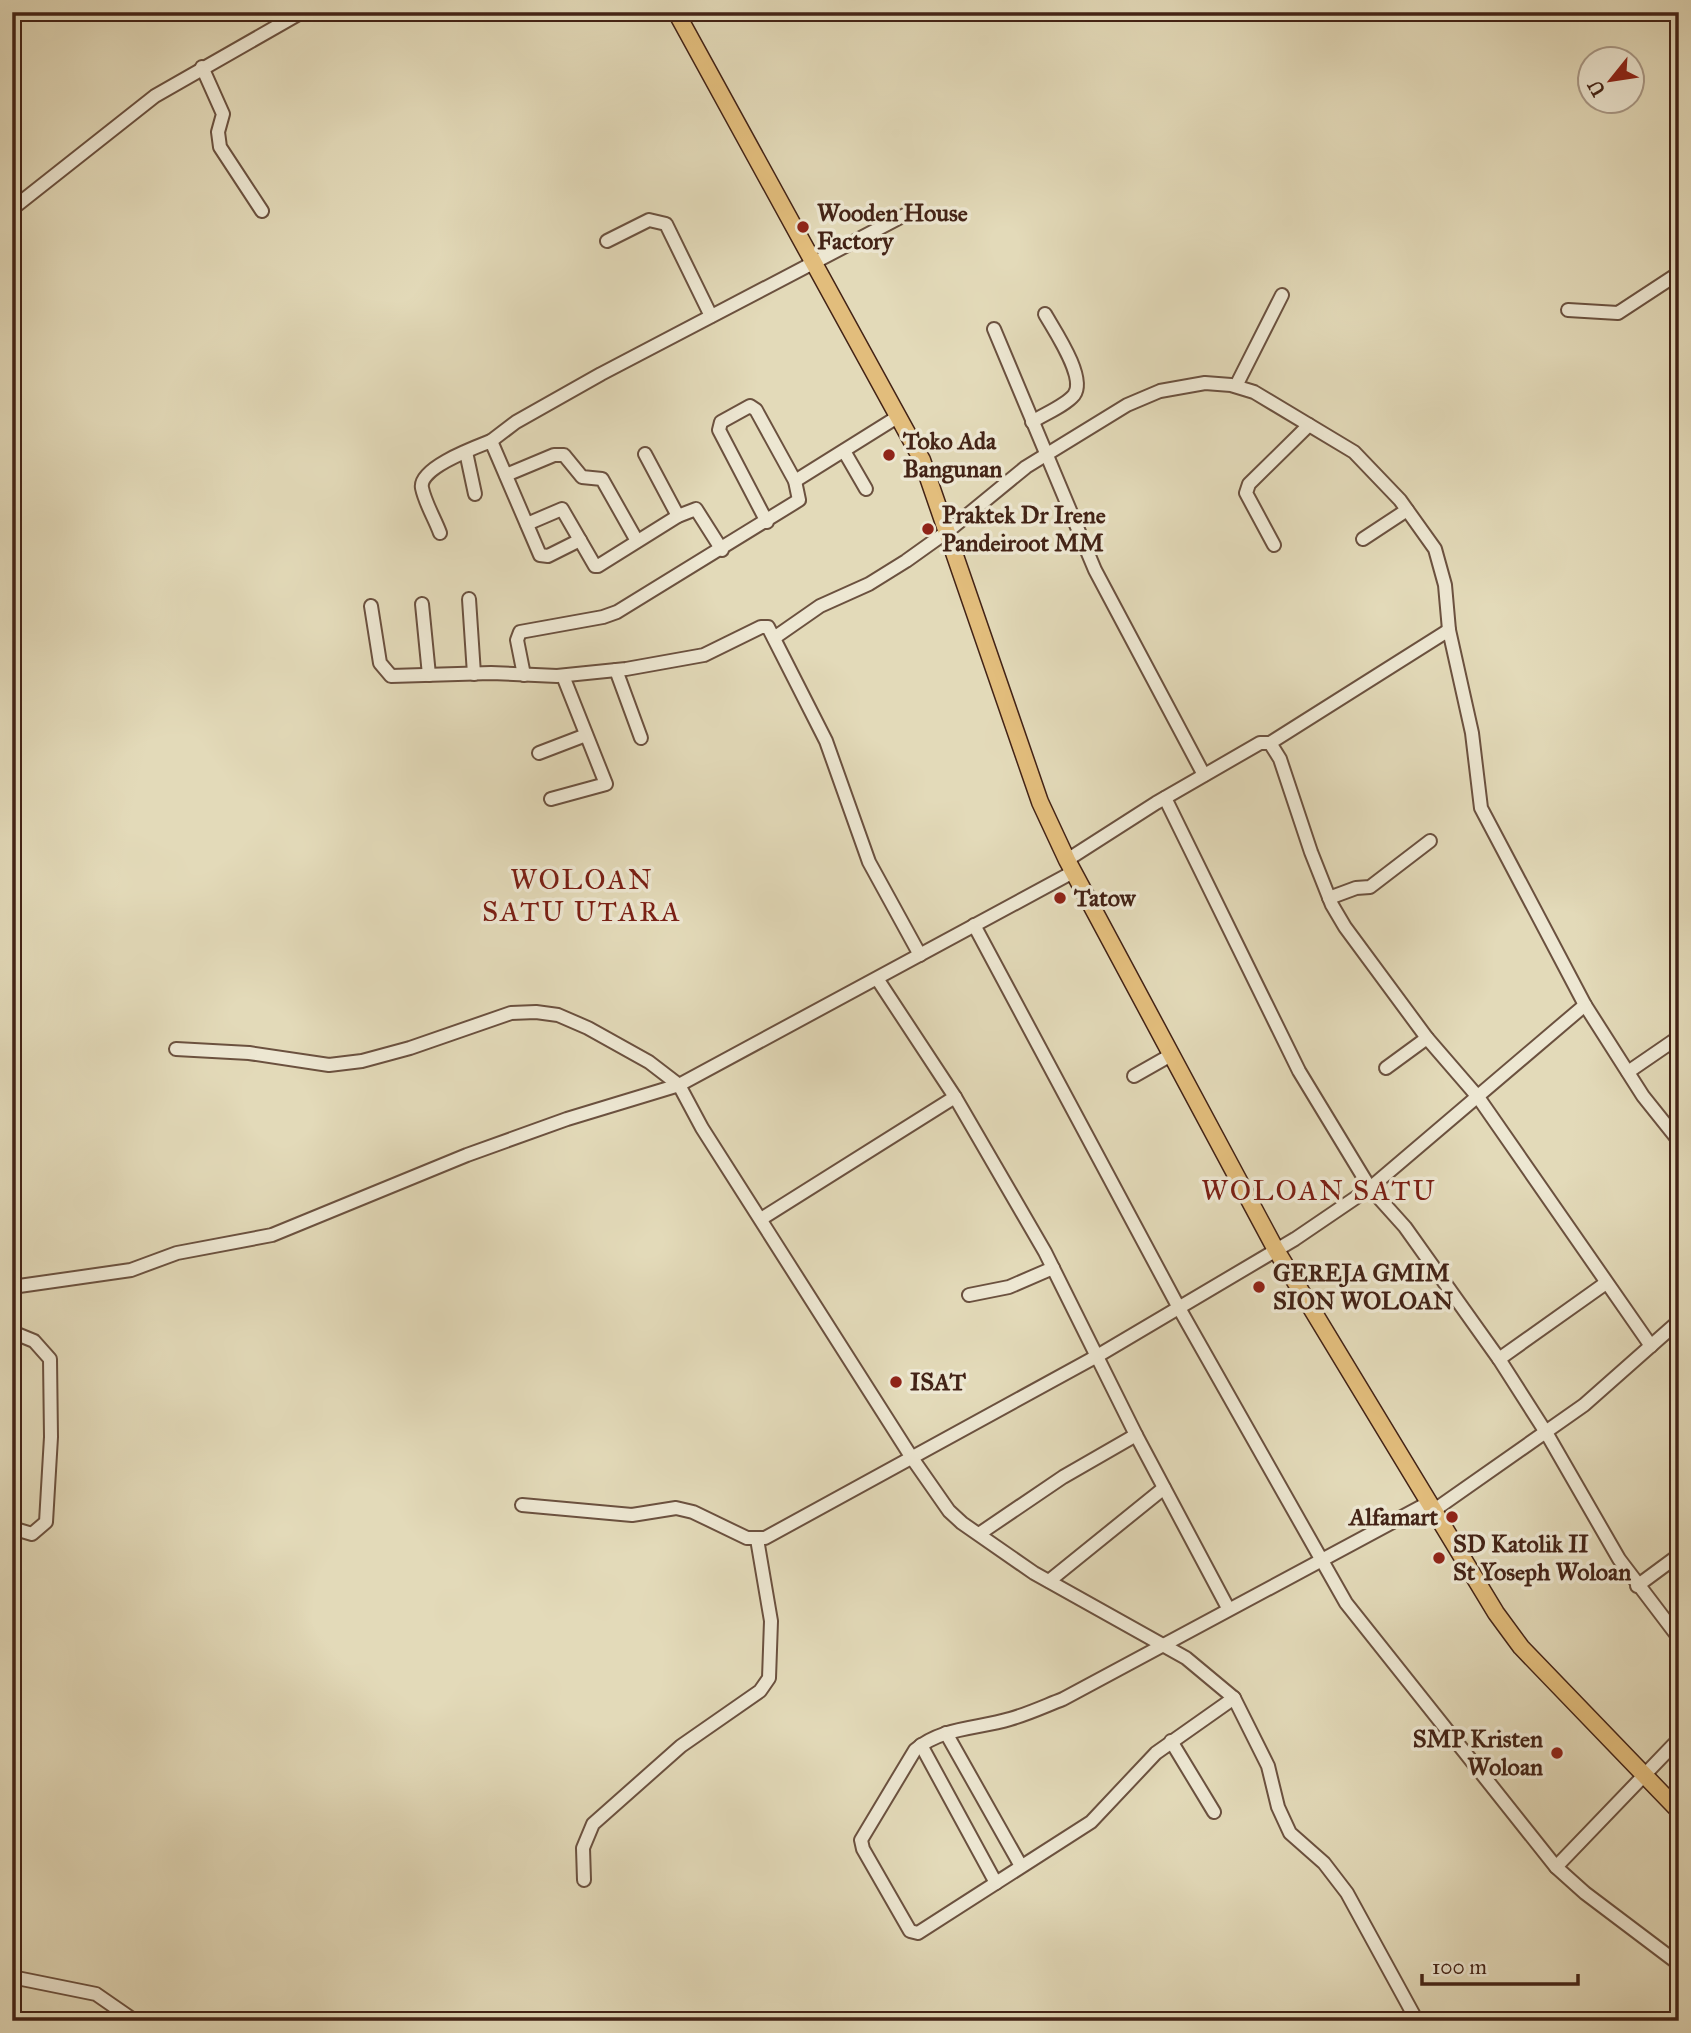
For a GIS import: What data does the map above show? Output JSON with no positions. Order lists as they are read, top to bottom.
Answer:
{
  "districts": ["WOLOAN SATU UTARA", "WOLOAN SATU"],
  "places": [
    "Wooden House Factory",
    "Toko Ada Bangunan",
    "Praktek Dr Irene Pandeiroot MM",
    "Tatow",
    "GEREJA GMIM SION WOLOAN",
    "ISAT",
    "Alfamart",
    "SD Katolik II St Yoseph Woloan",
    "SMP Kristen Woloan"
  ],
  "scale_bar": "100 m",
  "north": "bottom left"
}
